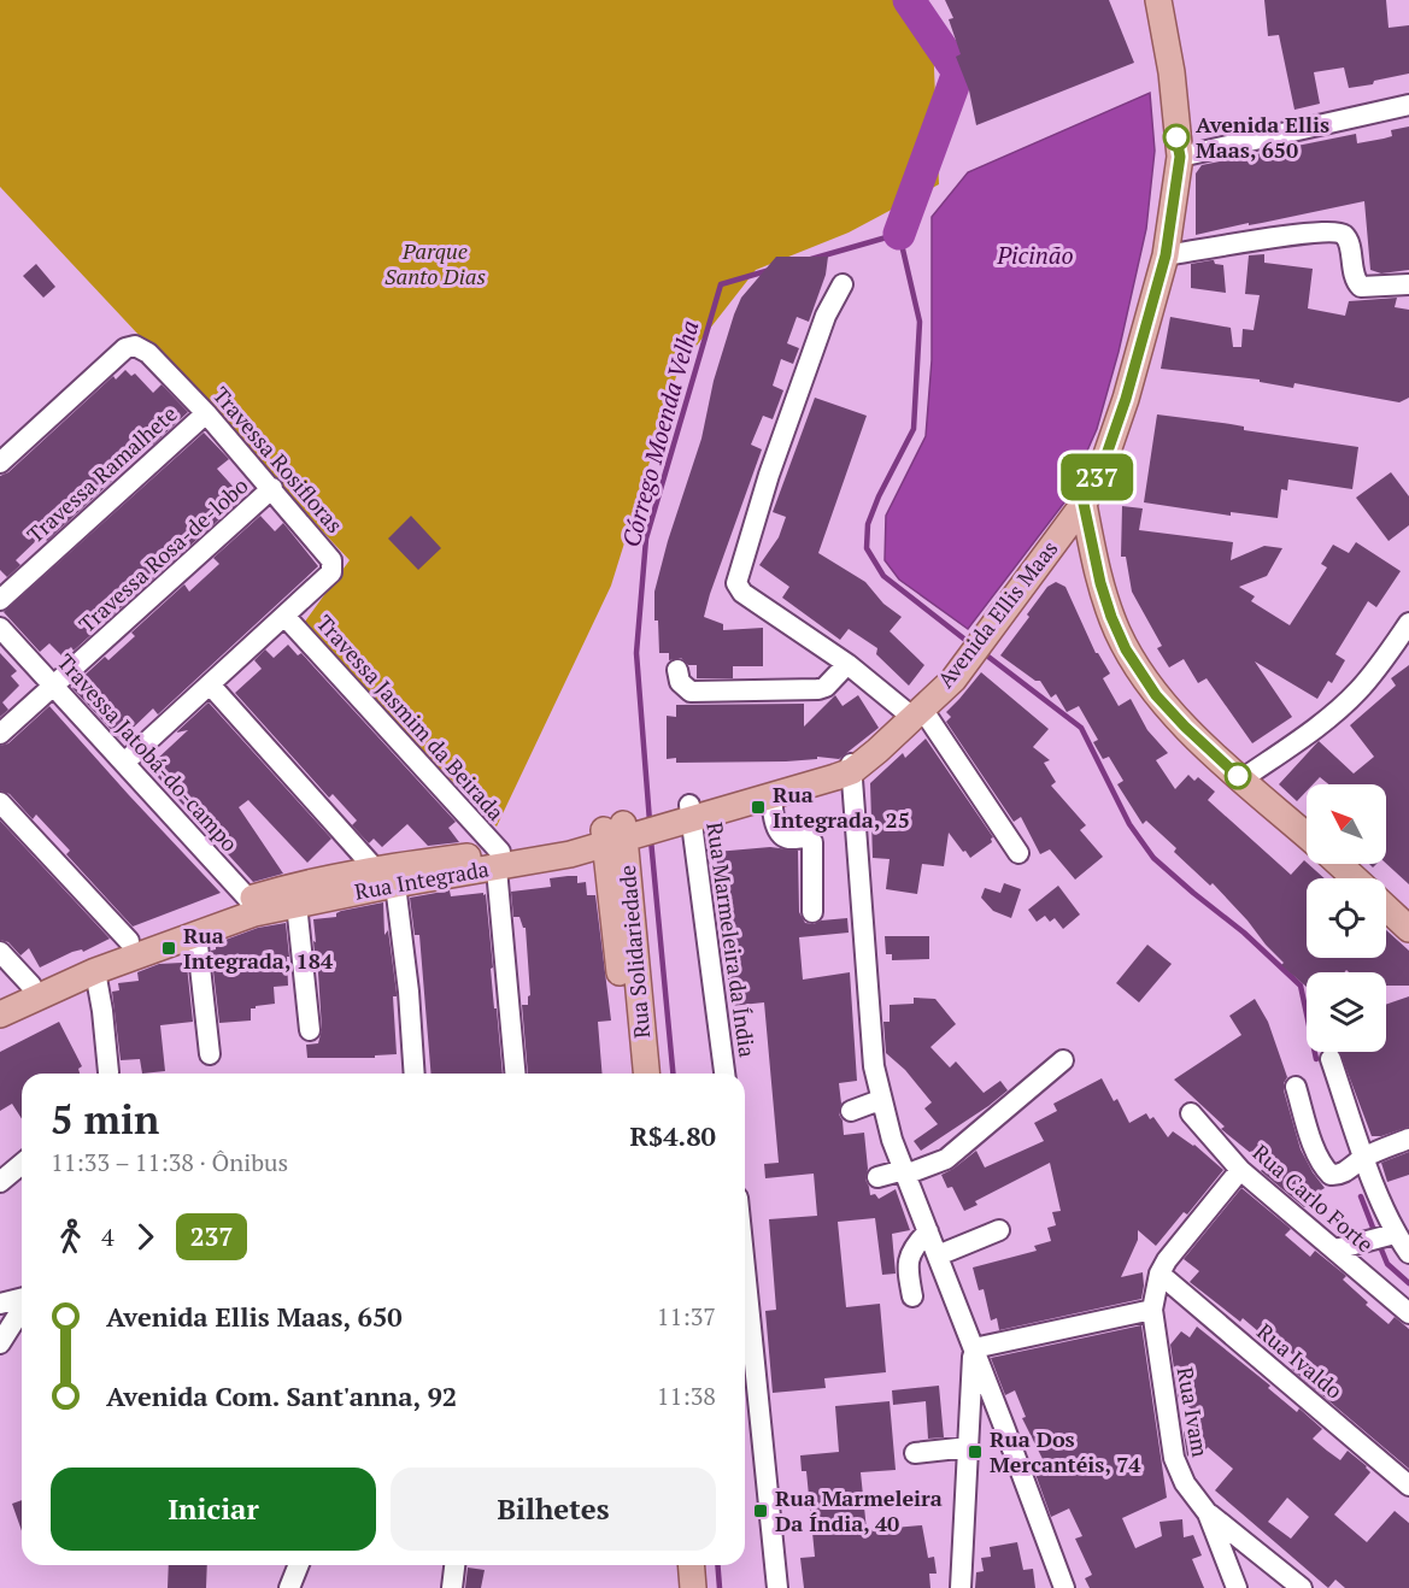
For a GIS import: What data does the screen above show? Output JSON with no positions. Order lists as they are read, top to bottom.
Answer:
{
  "streets": {
    "main road": ["Avenida Ellis Maas", "Rua Integrada", "Rua Solidariedade"],
    "street": [
      "Travessa Rosifloras",
      "Travessa Ramalhete",
      "Travessa Rosa-de-lobo",
      "Travessa Jasmim da Beirada",
      "Travessa Jatobá-do-campo",
      "Rua Marmeleira da Índia",
      "Rua Carlo Forte",
      "Rua Ivaldo",
      "Rua Ivam"
    ]
  },
  "crossings": [
    ["Travessa Rosifloras", "Travessa Ramalhete"],
    ["Travessa Rosifloras", "Travessa Rosa-de-lobo"],
    ["Travessa Rosifloras", "Travessa Jasmim da Beirada"],
    ["Travessa Rosifloras", "Travessa Jatobá-do-campo"],
    ["Travessa Rosa-de-lobo", "Travessa Jatobá-do-campo"],
    ["Avenida Ellis Maas", "Rua Integrada"],
    ["Travessa Jasmim da Beirada", "Rua Integrada"],
    ["Travessa Jatobá-do-campo", "Rua Integrada"],
    ["Rua Integrada", "Rua Marmeleira da Índia"],
    ["Rua Integrada", "Rua Solidariedade"],
    ["Rua Ivaldo", "Rua Ivam"]
  ],
  "water": ["Picinão", "Córrego Moenda Velha"],
  "parks": ["Parque Santo Dias"],
  "places": {
    "other": ["Avenida Ellis Maas, 650"],
    "transit": [
      "Rua Integrada, 25",
      "Rua Integrada, 184",
      "Rua Dos Mercantéis, 74",
      "Rua Marmeleira Da Índia, 40"
    ]
  },
  "lines": ["bus line 237"],
  "north": "top left",
  "page": {
    "on_map": "237",
    "heading": ["5 min", "11:33 – 11:38 · Ônibus", "R$4.80"],
    "legs": ["4", "237"],
    "list": [
      {
        "name": "Avenida Ellis Maas, 650",
        "value": "11:37"
      },
      {
        "name": "Avenida Com. Sant'anna, 92",
        "value": "11:38"
      }
    ],
    "buttons": ["Iniciar", "Bilhetes"]
  }
}
